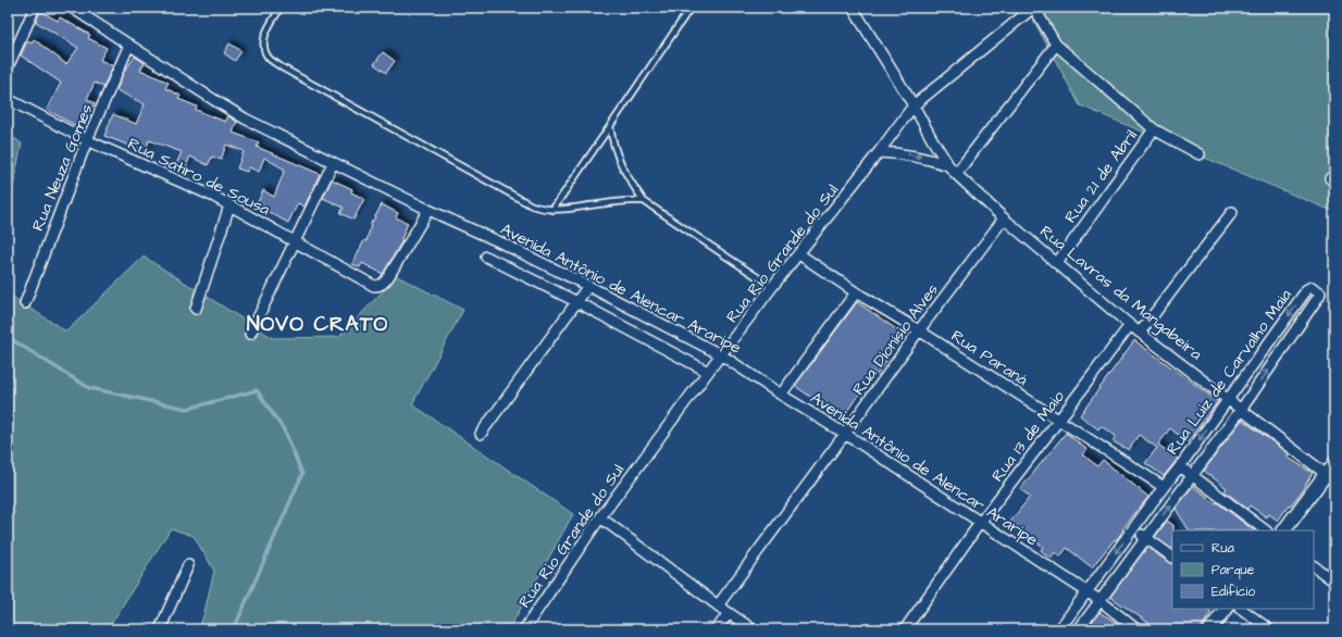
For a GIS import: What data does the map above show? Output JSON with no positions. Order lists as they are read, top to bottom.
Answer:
{
  "streets": {
    "street": [
      "Rua Neuza Gomes",
      "Rua Satiro de Sousa",
      "Rua 21 de Abril",
      "Rua Rio Grande do Sul",
      "Avenida Antônio de Alencar Araripe",
      "Rua Lavras da Mangabeira",
      "Rua Dionísio Alves",
      "Rua Paraná",
      "Rua Luiz de Carvalho Maia",
      "Rua 13 de Maio"
    ]
  },
  "crossings": [
    ["Rua Neuza Gomes", "Rua Satiro de Sousa"],
    ["Rua Neuza Gomes", "Avenida Antônio de Alencar Araripe"],
    ["Rua Satiro de Sousa", "Avenida Antônio de Alencar Araripe"],
    ["Rua 21 de Abril", "Rua Lavras da Mangabeira"],
    ["Rua Rio Grande do Sul", "Avenida Antônio de Alencar Araripe"],
    ["Rua Rio Grande do Sul", "Rua Lavras da Mangabeira"],
    ["Rua Rio Grande do Sul", "Rua Paraná"],
    ["Avenida Antônio de Alencar Araripe", "Rua Dionísio Alves"],
    ["Avenida Antônio de Alencar Araripe", "Rua Luiz de Carvalho Maia"],
    ["Avenida Antônio de Alencar Araripe", "Rua 13 de Maio"],
    ["Rua Lavras da Mangabeira", "Rua Dionísio Alves"],
    ["Rua Lavras da Mangabeira", "Rua Luiz de Carvalho Maia"],
    ["Rua Lavras da Mangabeira", "Rua 13 de Maio"],
    ["Rua Dionísio Alves", "Rua Paraná"],
    ["Rua Paraná", "Rua Luiz de Carvalho Maia"],
    ["Rua Paraná", "Rua 13 de Maio"]
  ],
  "districts": ["NOVO CRATO"],
  "legend": ["Rua", "Parque", "Edifício"]
}
